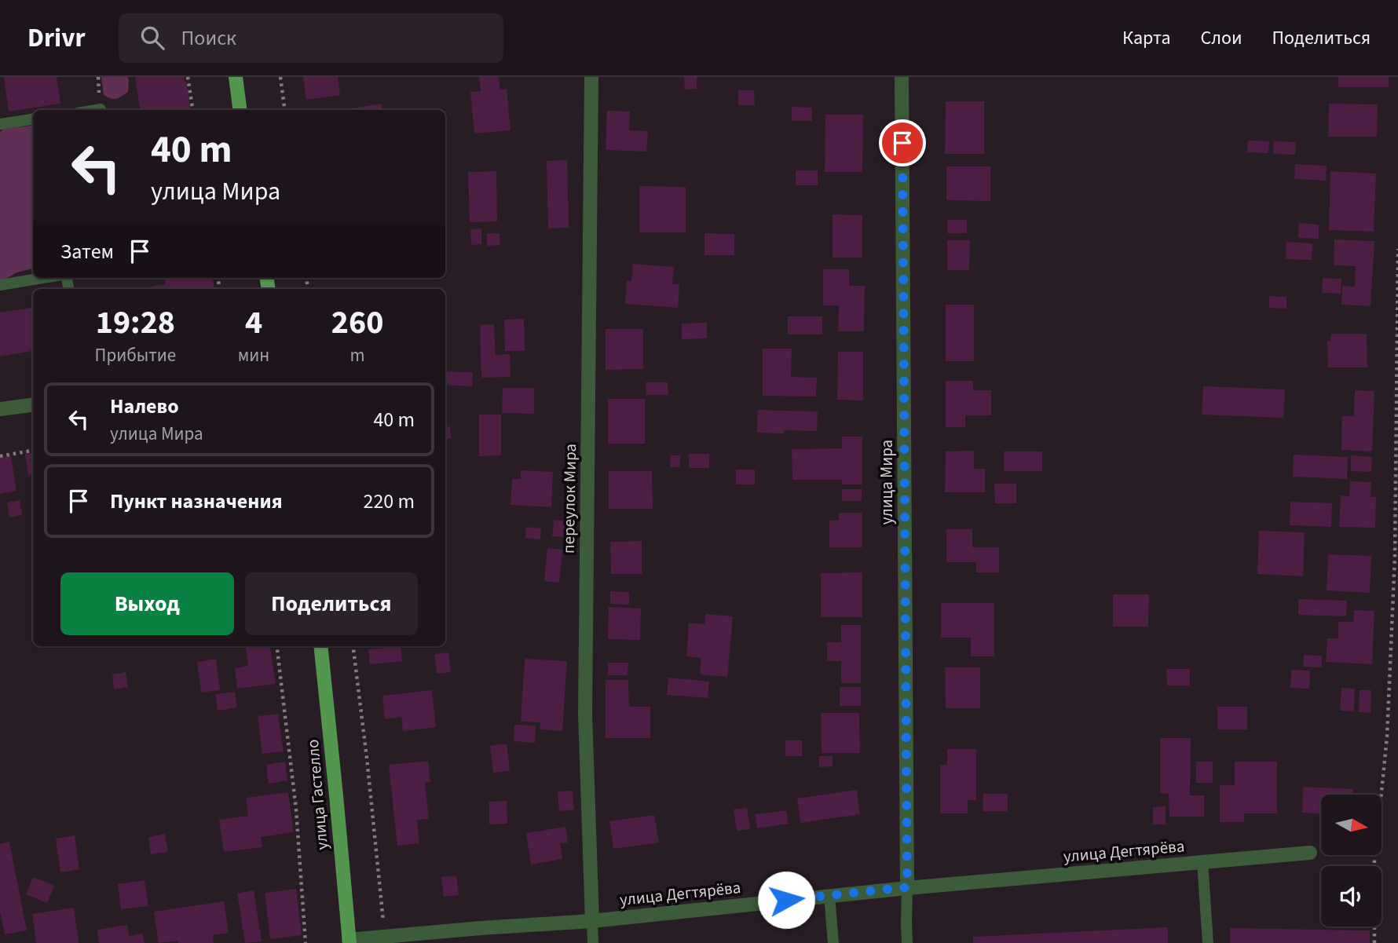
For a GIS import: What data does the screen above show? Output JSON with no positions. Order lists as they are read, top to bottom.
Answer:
{
  "streets": {
    "main road": ["улица Гастелло"],
    "street": ["улица Мира", "переулок Мира", "улица Дегтярёва"]
  },
  "crossings": [
    ["улица Мира", "улица Дегтярёва"],
    ["переулок Мира", "улица Дегтярёва"],
    ["улица Гастелло", "улица Дегтярёва"]
  ],
  "north": "right",
  "page": {
    "header": "Drivr",
    "search": "Поиск",
    "nav": ["Карта", "Слои", "Поделиться"],
    "turn": ["40 m", "улица Мира"],
    "then": "Затем",
    "eta": [
      "19:28",
      "Прибытие",
      "4",
      "мин",
      "260",
      "m"
    ],
    "list": [
      {
        "name": "Налево",
        "note": "улица Мира",
        "value": "40 m"
      },
      {
        "name": "Пункт назначения",
        "value": "220 m"
      }
    ],
    "buttons": ["Выход", "Поделиться"]
  }
}
